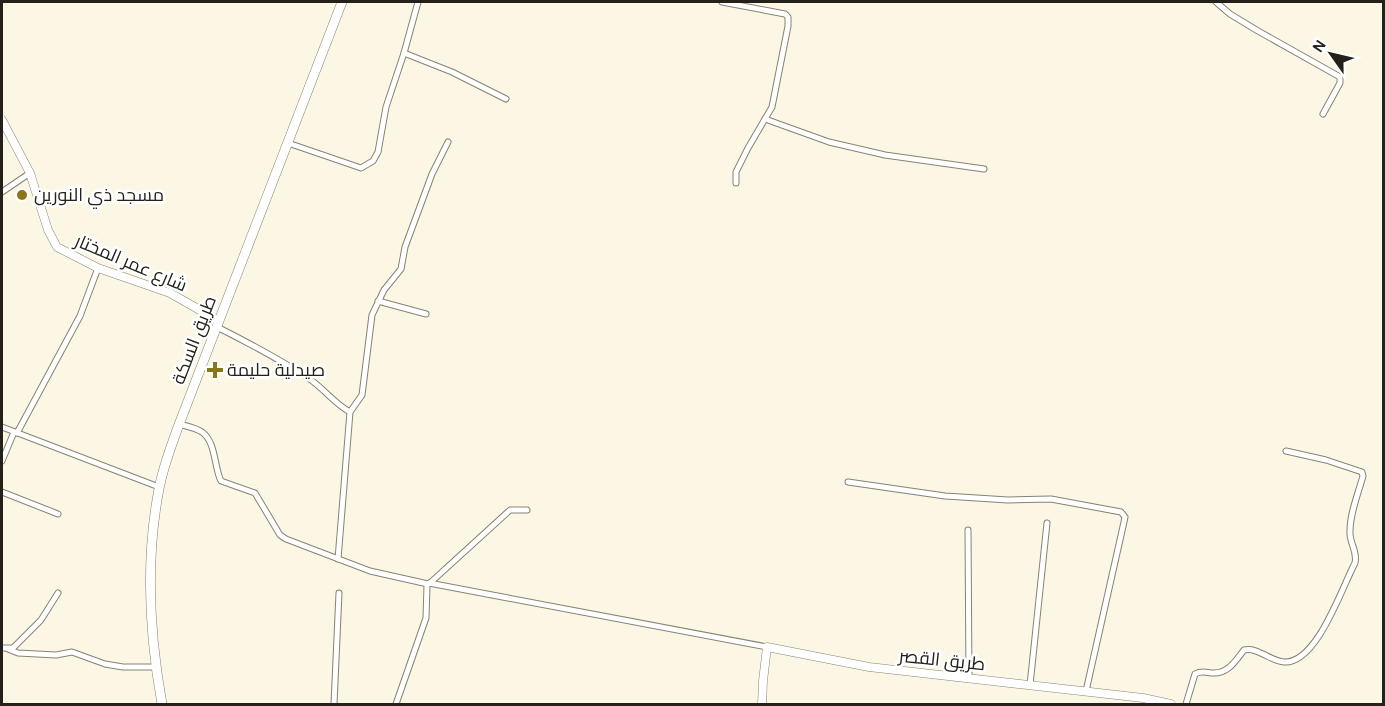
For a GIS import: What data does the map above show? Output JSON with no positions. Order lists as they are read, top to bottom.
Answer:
{
  "streets": {
    "main road": ["طريق السكة"],
    "street": ["شارع عمر المختار", "طريق القصر"]
  },
  "crossings": [
    ["شارع عمر المختار", "طريق السكة"]
  ],
  "places": {
    "other": ["مسجد ذي النورين"],
    "health": ["صيدلية حليمة"]
  },
  "north": "top left"
}
